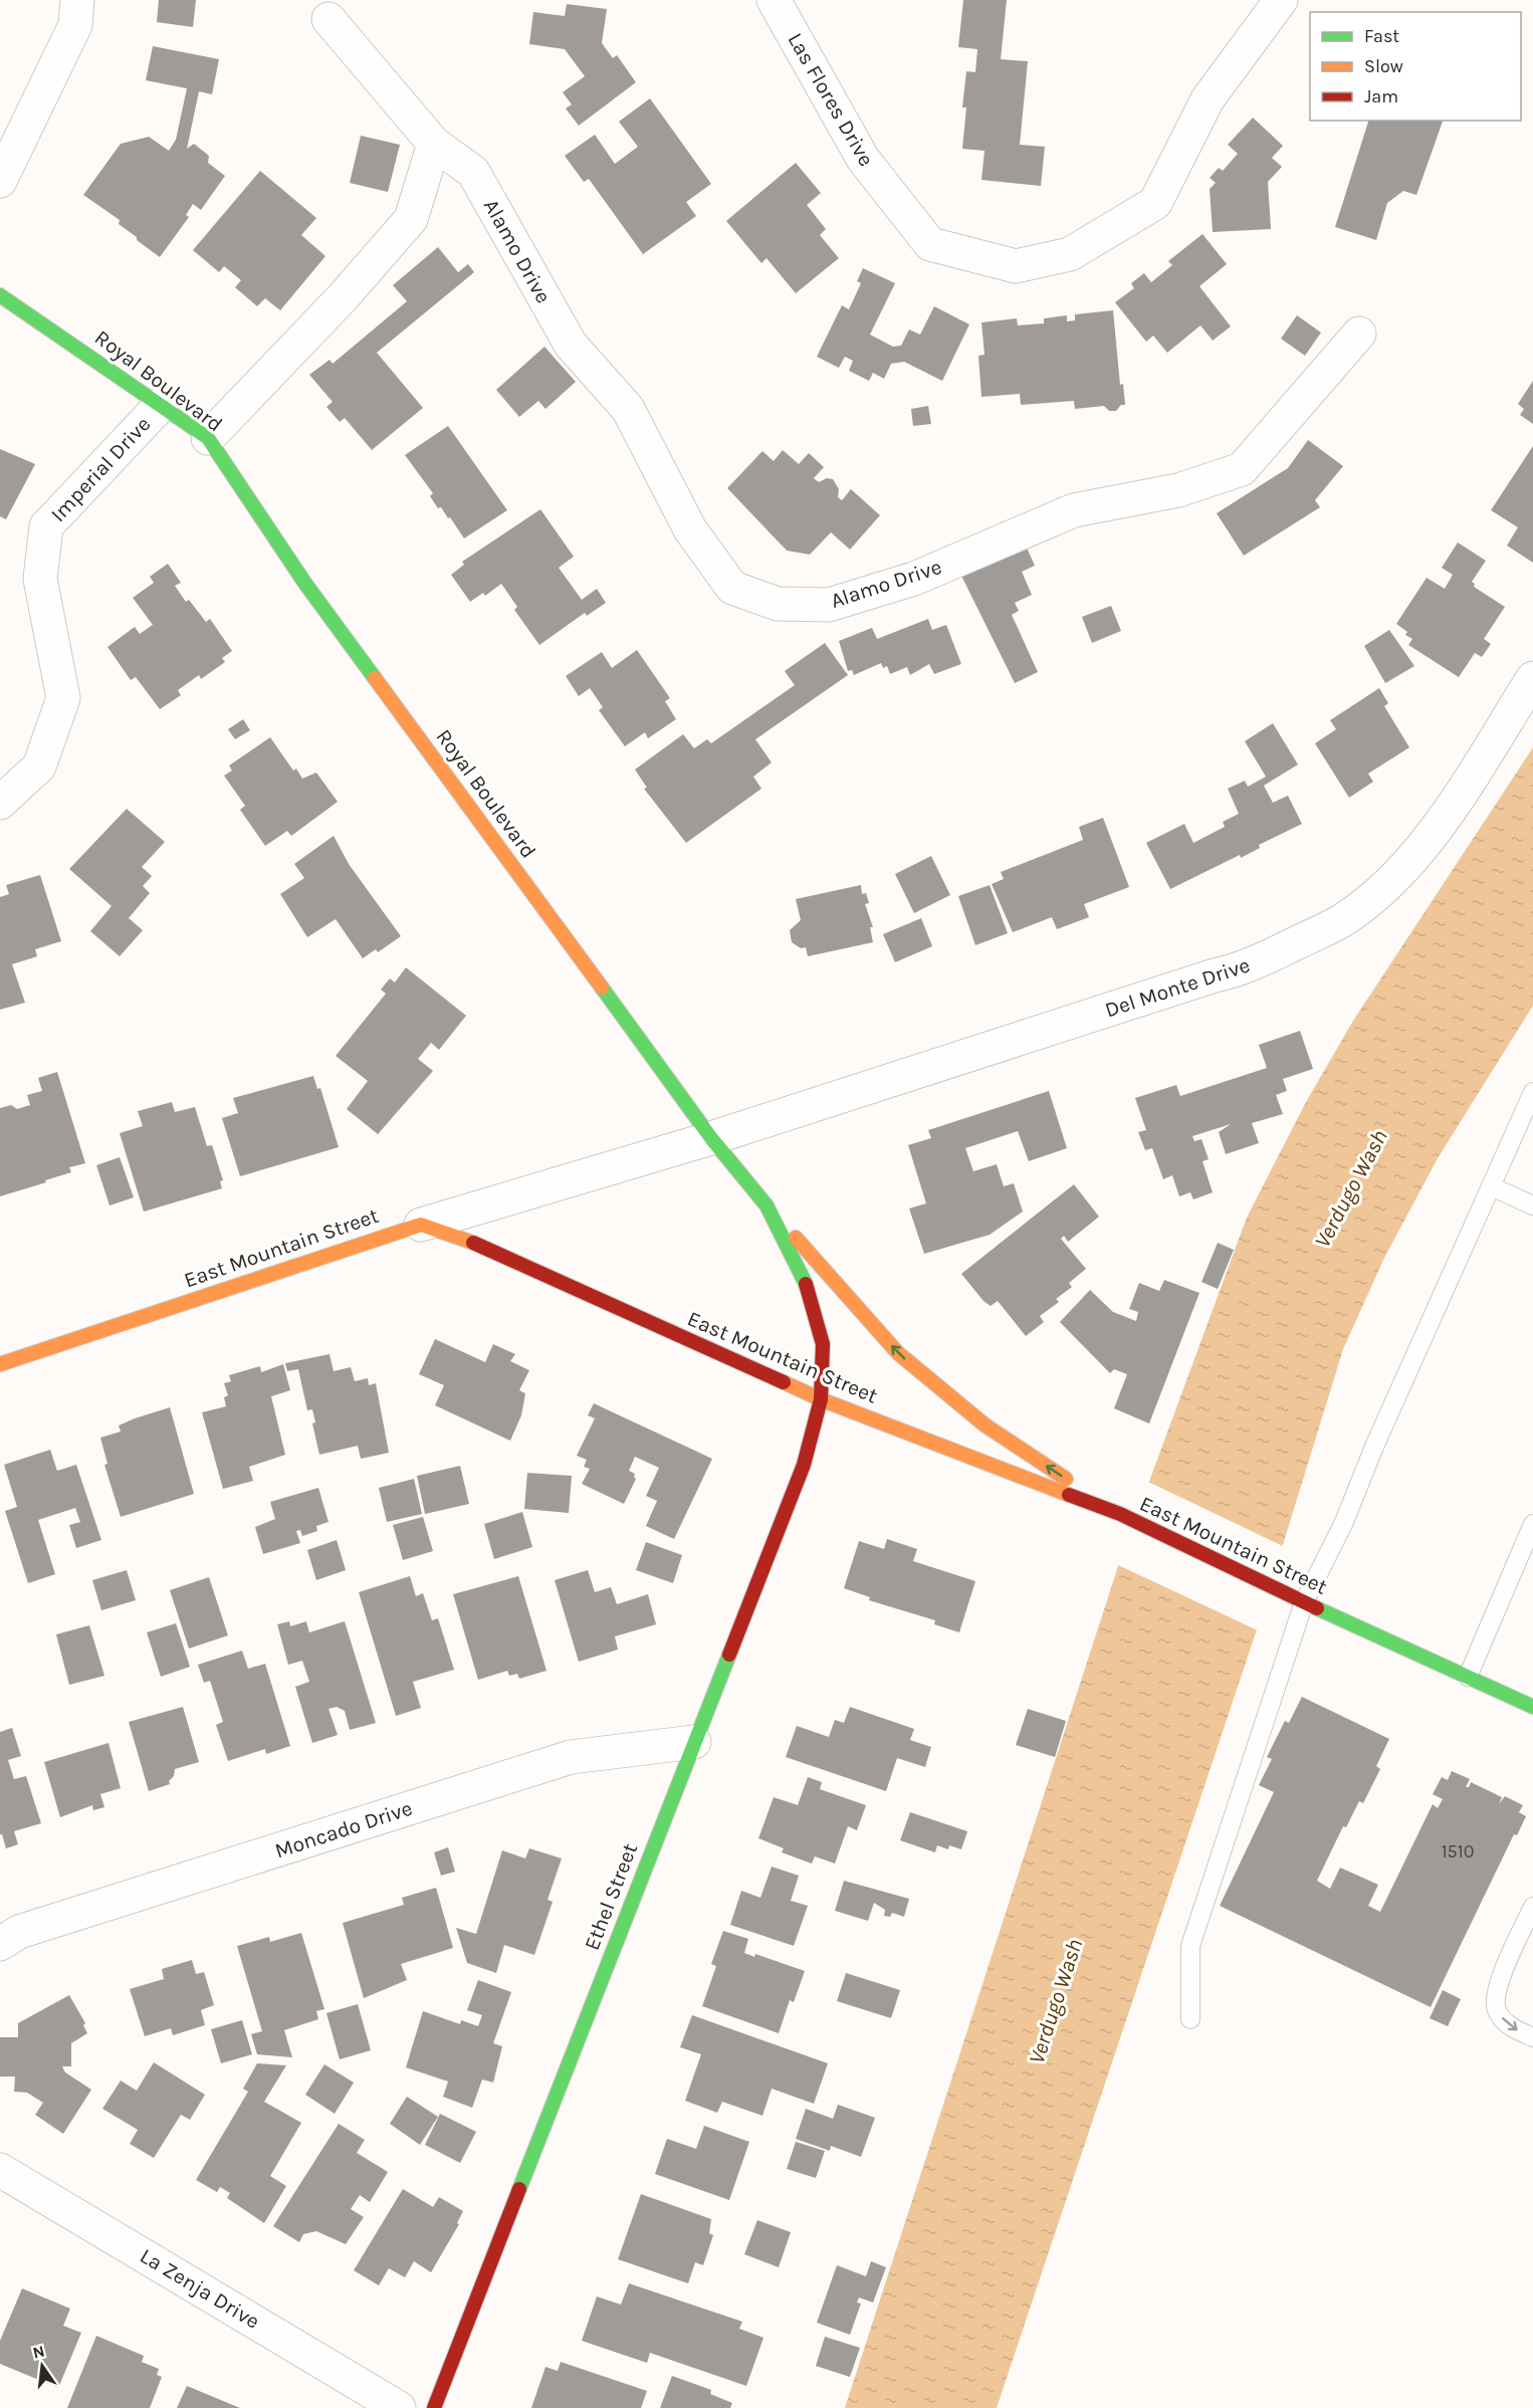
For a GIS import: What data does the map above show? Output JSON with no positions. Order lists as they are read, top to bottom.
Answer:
{
  "streets": {
    "street": [
      "Las Flores Drive",
      "Alamo Drive",
      "Royal Boulevard",
      "Imperial Drive",
      "Del Monte Drive",
      "East Mountain Street",
      "Moncado Drive",
      "Ethel Street",
      "La Zenja Drive"
    ]
  },
  "crossings": [
    ["Royal Boulevard", "Imperial Drive"],
    ["Royal Boulevard", "Del Monte Drive"],
    ["Royal Boulevard", "East Mountain Street"],
    ["Royal Boulevard", "Ethel Street"],
    ["Del Monte Drive", "East Mountain Street"],
    ["East Mountain Street", "Ethel Street"],
    ["Moncado Drive", "Ethel Street"]
  ],
  "water": ["Verdugo Wash"],
  "house_numbers": ["1510"],
  "legend": ["Fast", "Slow", "Jam"],
  "north": "top"
}
